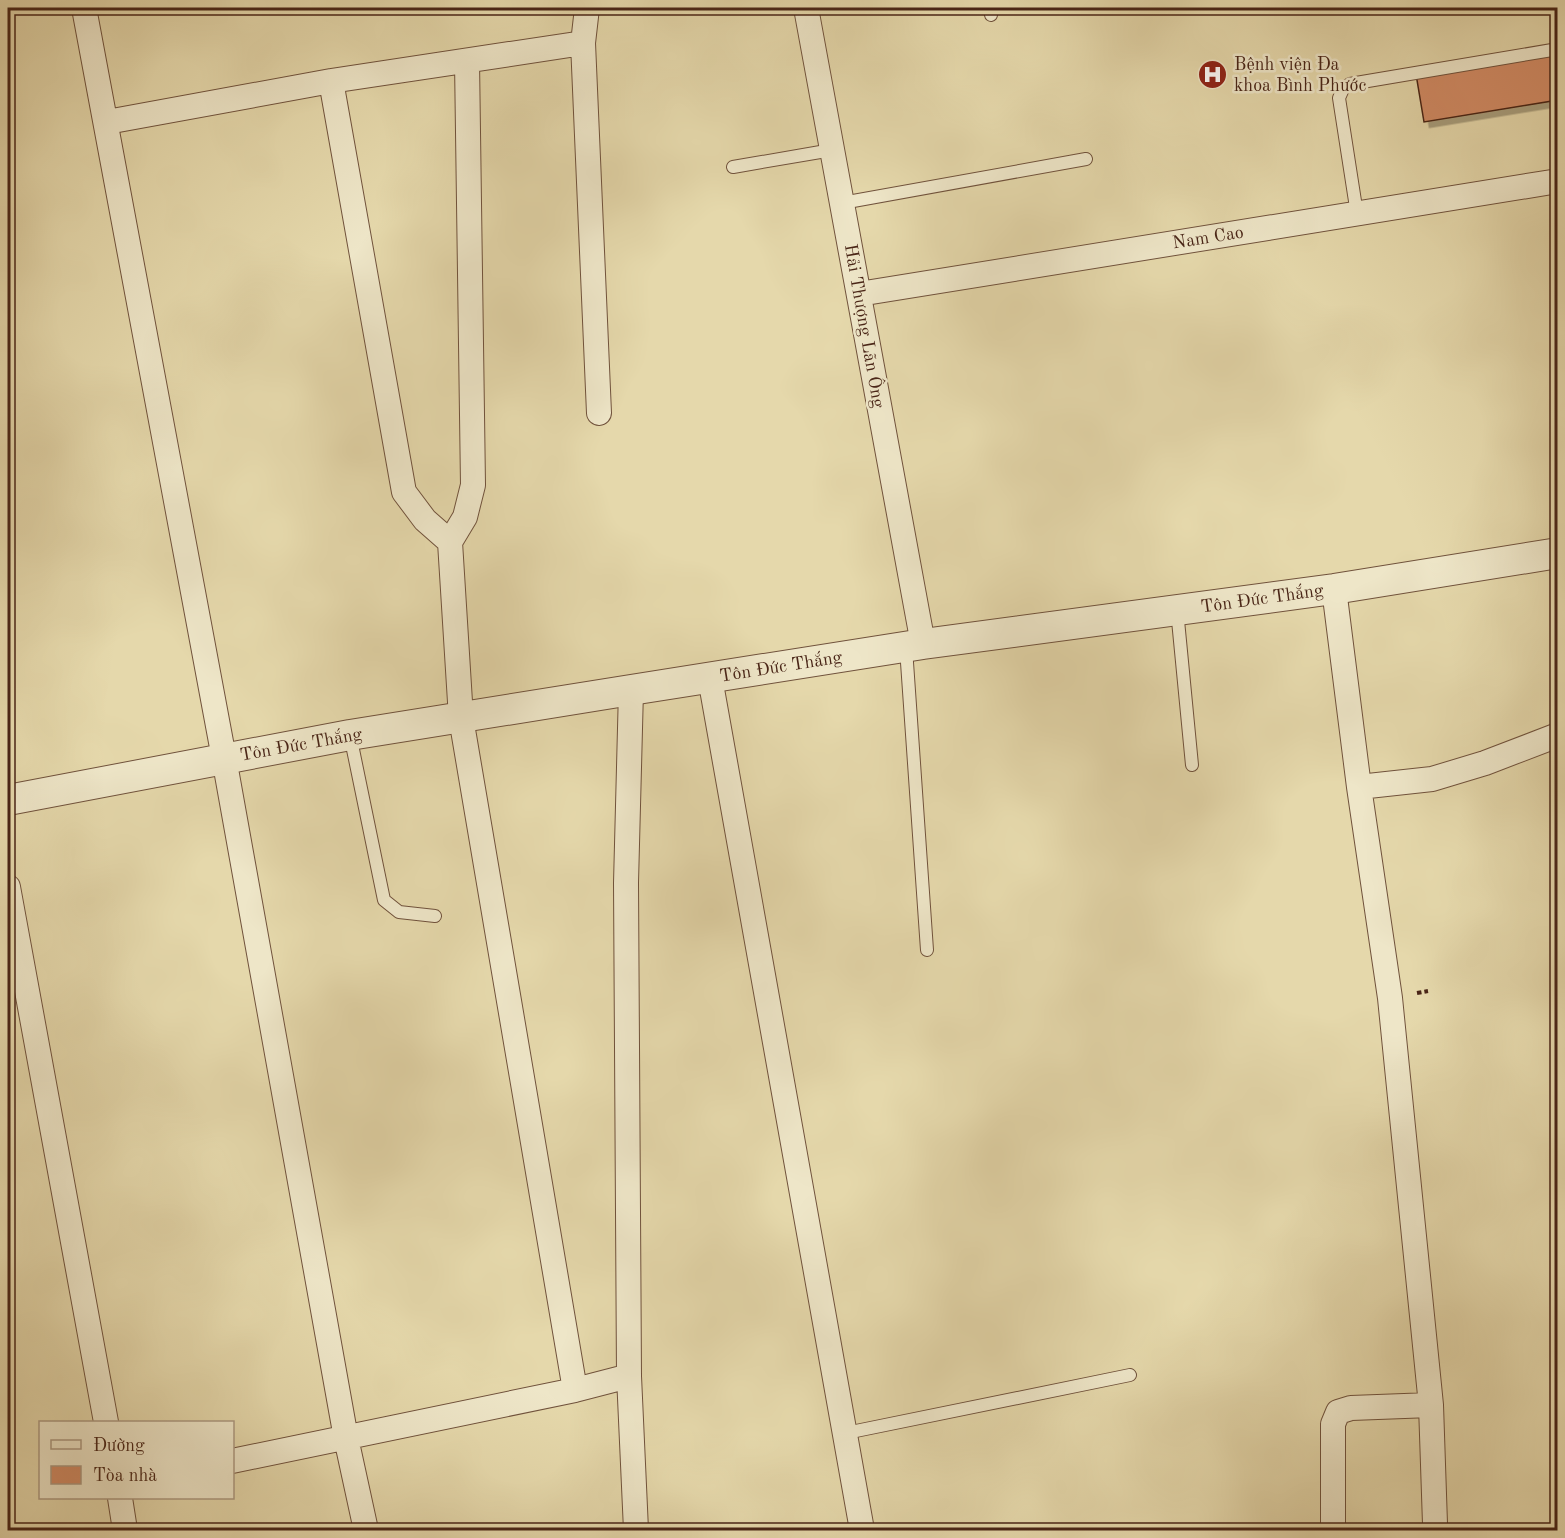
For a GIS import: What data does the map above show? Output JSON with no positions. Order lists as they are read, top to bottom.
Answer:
{
  "streets": {
    "street": ["Nam Cao", "Hải Thượng Lãn Ông", "Tôn Đức Thắng"]
  },
  "crossings": [
    ["Nam Cao", "Hải Thượng Lãn Ông"],
    ["Hải Thượng Lãn Ông", "Tôn Đức Thắng"]
  ],
  "places": {
    "hospital": ["Bệnh viện Đa khoa Bình Phước"]
  },
  "legend": ["Đường", "Tòa nhà"]
}
